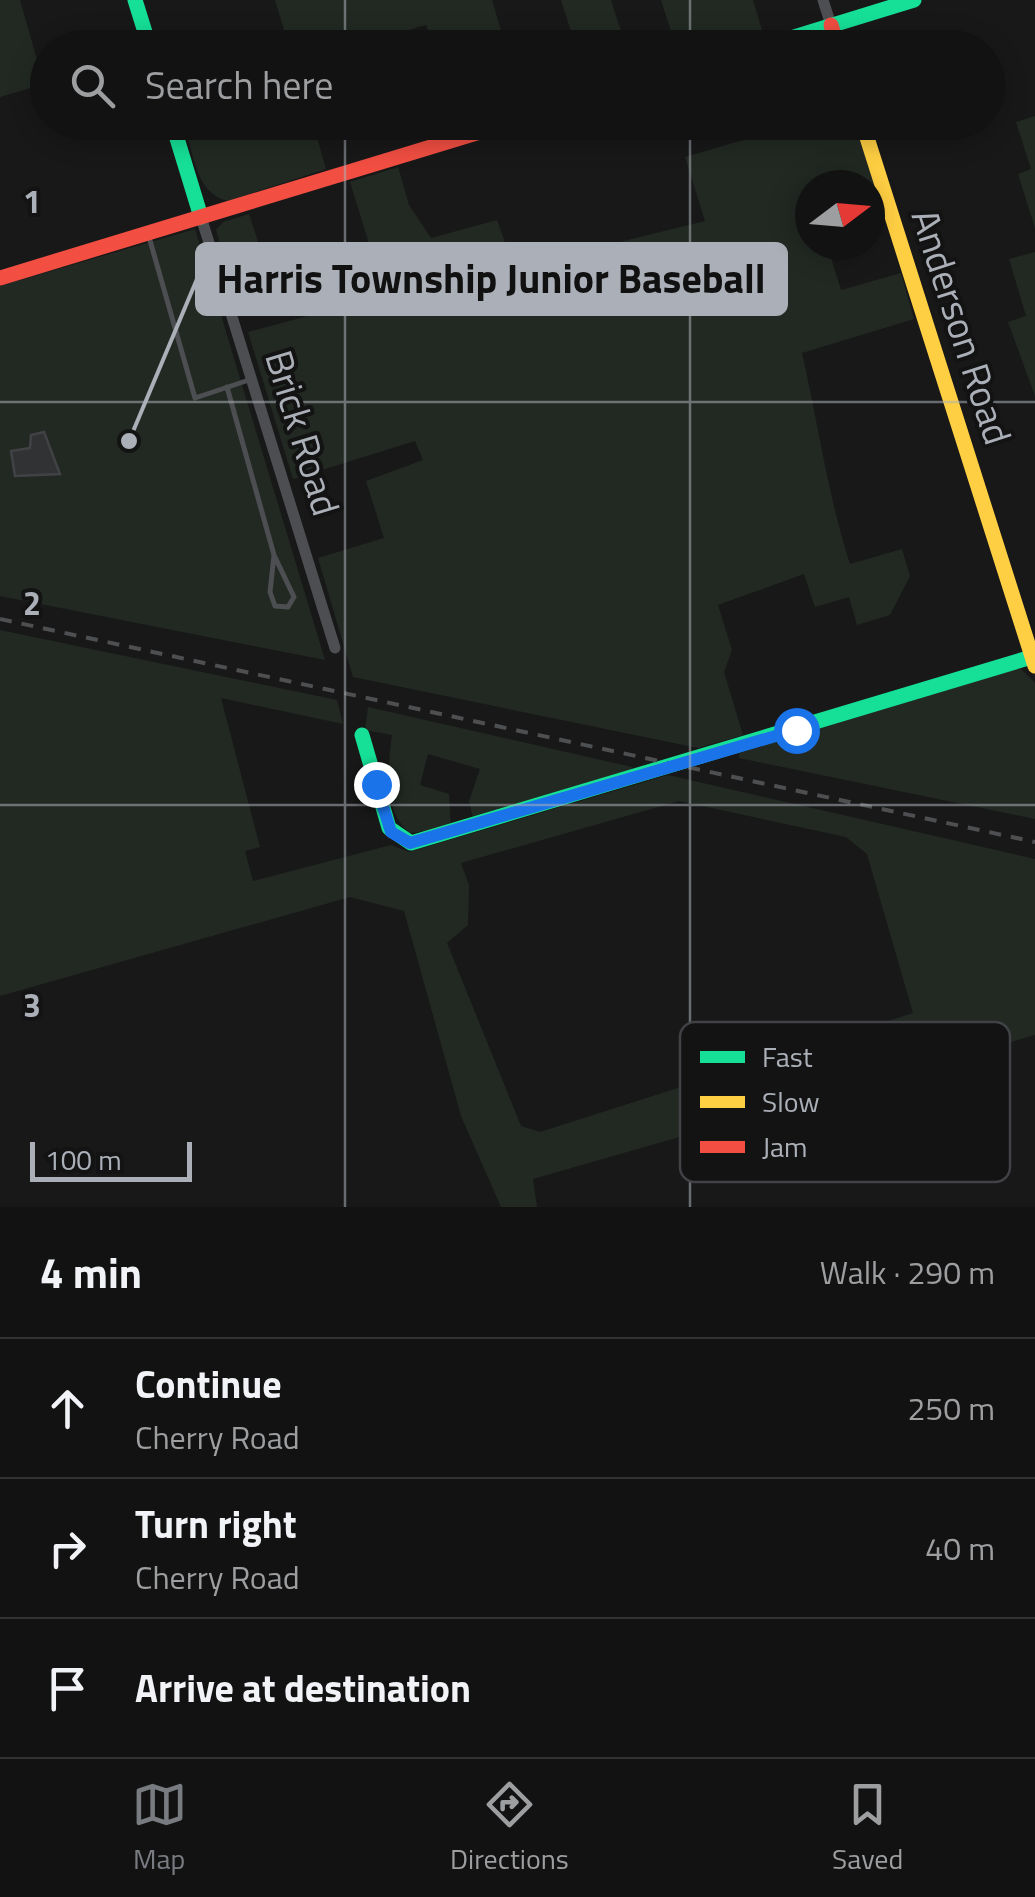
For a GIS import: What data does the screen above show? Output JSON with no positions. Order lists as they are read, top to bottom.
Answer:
{
  "streets": {
    "street": ["Anderson Road", "Brick Road"]
  },
  "places": ["Harris Township Junior Baseball"],
  "legend": ["Fast", "Slow", "Jam"],
  "scale_bar": "100 m",
  "north": "right",
  "page": {
    "search": "Search here",
    "scale": "100 m",
    "heading": ["4 min", "Walk · 290 m"],
    "list": [
      ["Continue", "Cherry Road", "250 m"],
      ["Turn right", "Cherry Road", "40 m"],
      "Arrive at destination"
    ],
    "nav": ["Map", "Directions", "Saved"]
  },
  "grid": {
    "rows": ["1", "2", "3"]
  }
}
